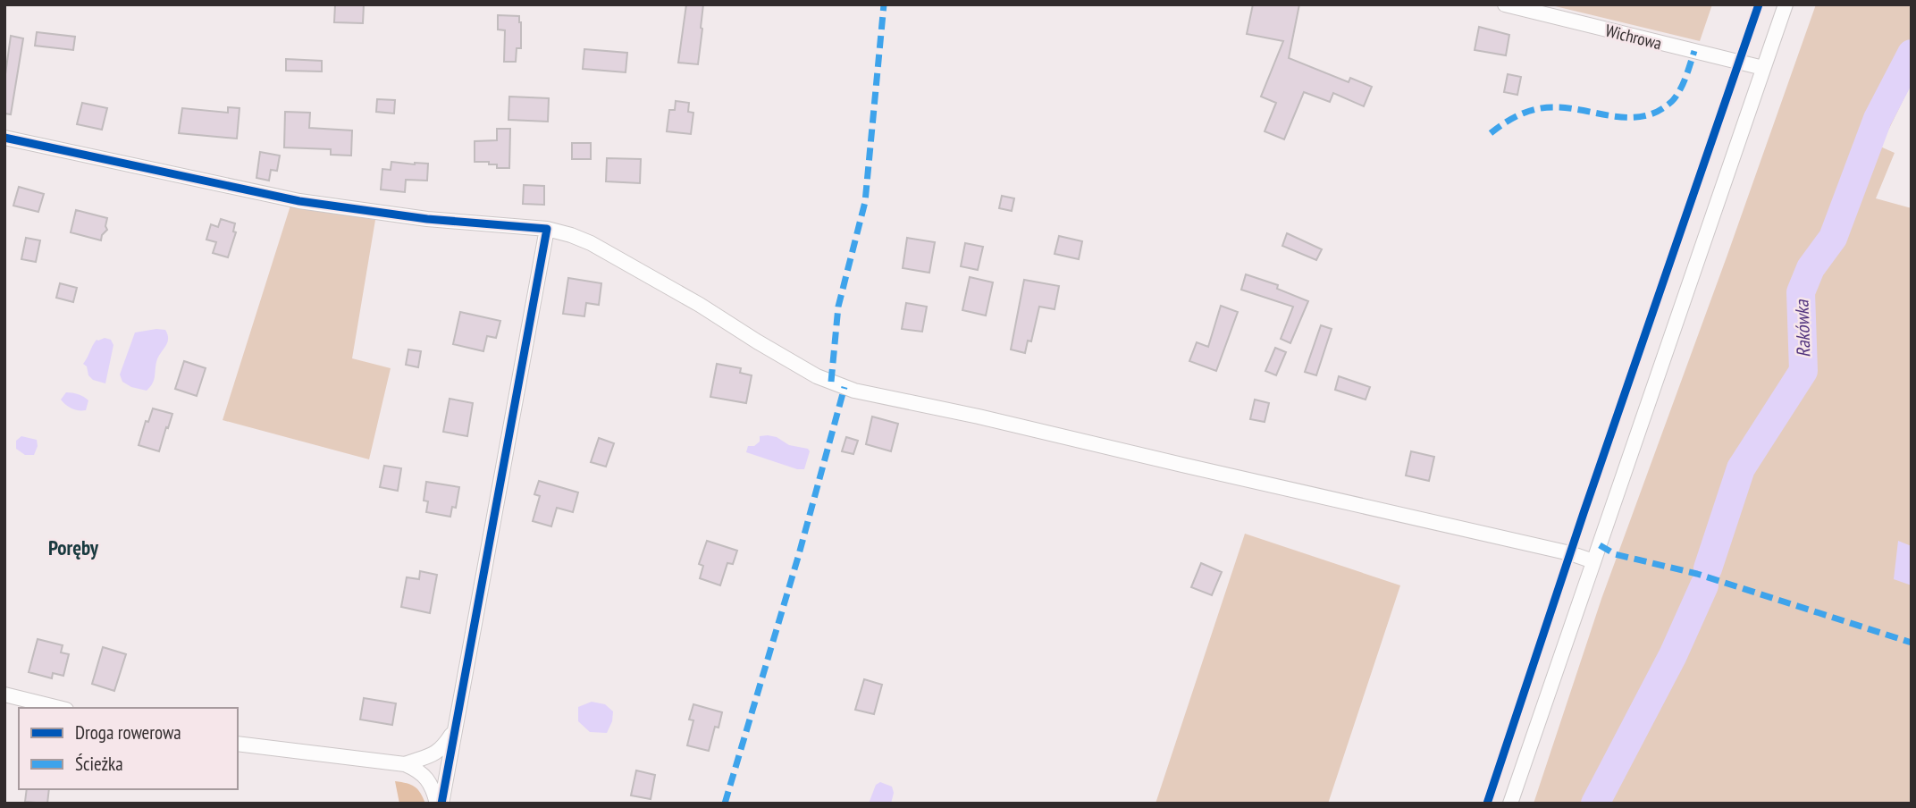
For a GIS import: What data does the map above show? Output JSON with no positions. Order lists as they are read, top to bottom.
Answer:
{
  "streets": {
    "street": ["Wichrowa"]
  },
  "districts": ["Poręby"],
  "water": ["Rakówka"],
  "legend": ["Droga rowerowa", "Ścieżka"]
}
